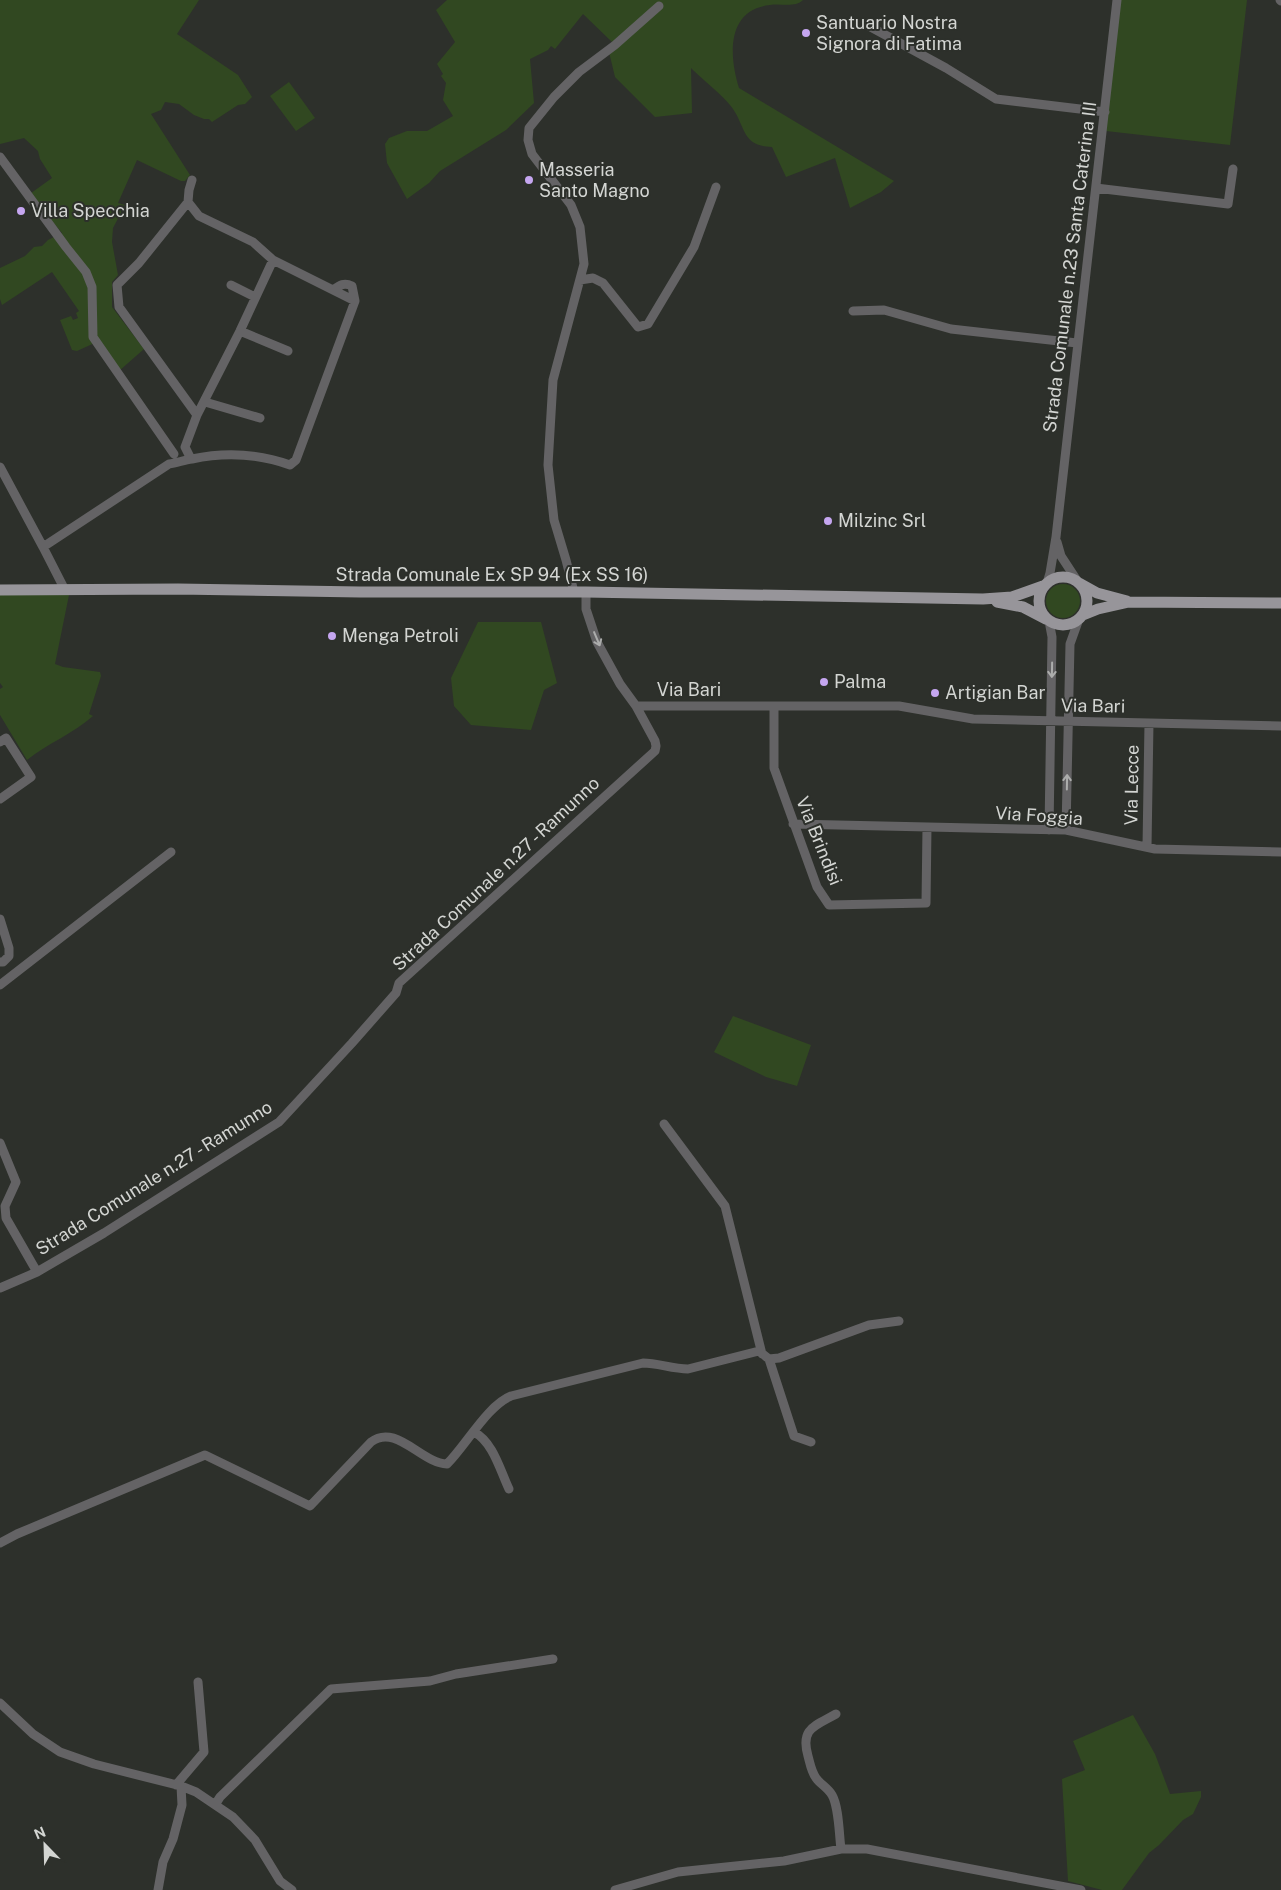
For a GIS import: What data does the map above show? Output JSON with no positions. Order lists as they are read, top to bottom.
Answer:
{
  "streets": {
    "main road": ["Strada Comunale Ex SP 94 (Ex SS 16)"],
    "street": [
      "Strada Comunale n.23 Santa Caterina III",
      "Via Bari",
      "Via Lecce",
      "Via Foggia",
      "Via Brindisi",
      "Strada Comunale n.27 - Ramunno"
    ]
  },
  "crossings": [
    ["Strada Comunale n.23 Santa Caterina III", "Strada Comunale Ex SP 94 (Ex SS 16)"],
    ["Via Bari", "Via Lecce"],
    ["Via Bari", "Via Brindisi"],
    ["Via Bari", "Strada Comunale n.27 - Ramunno"],
    ["Via Lecce", "Via Foggia"],
    ["Via Foggia", "Via Brindisi"]
  ],
  "places": [
    "Santuario Nostra Signora di Fatima",
    "Masseria Santo Magno",
    "Villa Specchia",
    "Milzinc Srl",
    "Menga Petroli",
    "Palma",
    "Artigian Bar"
  ],
  "north": "top left"
}
